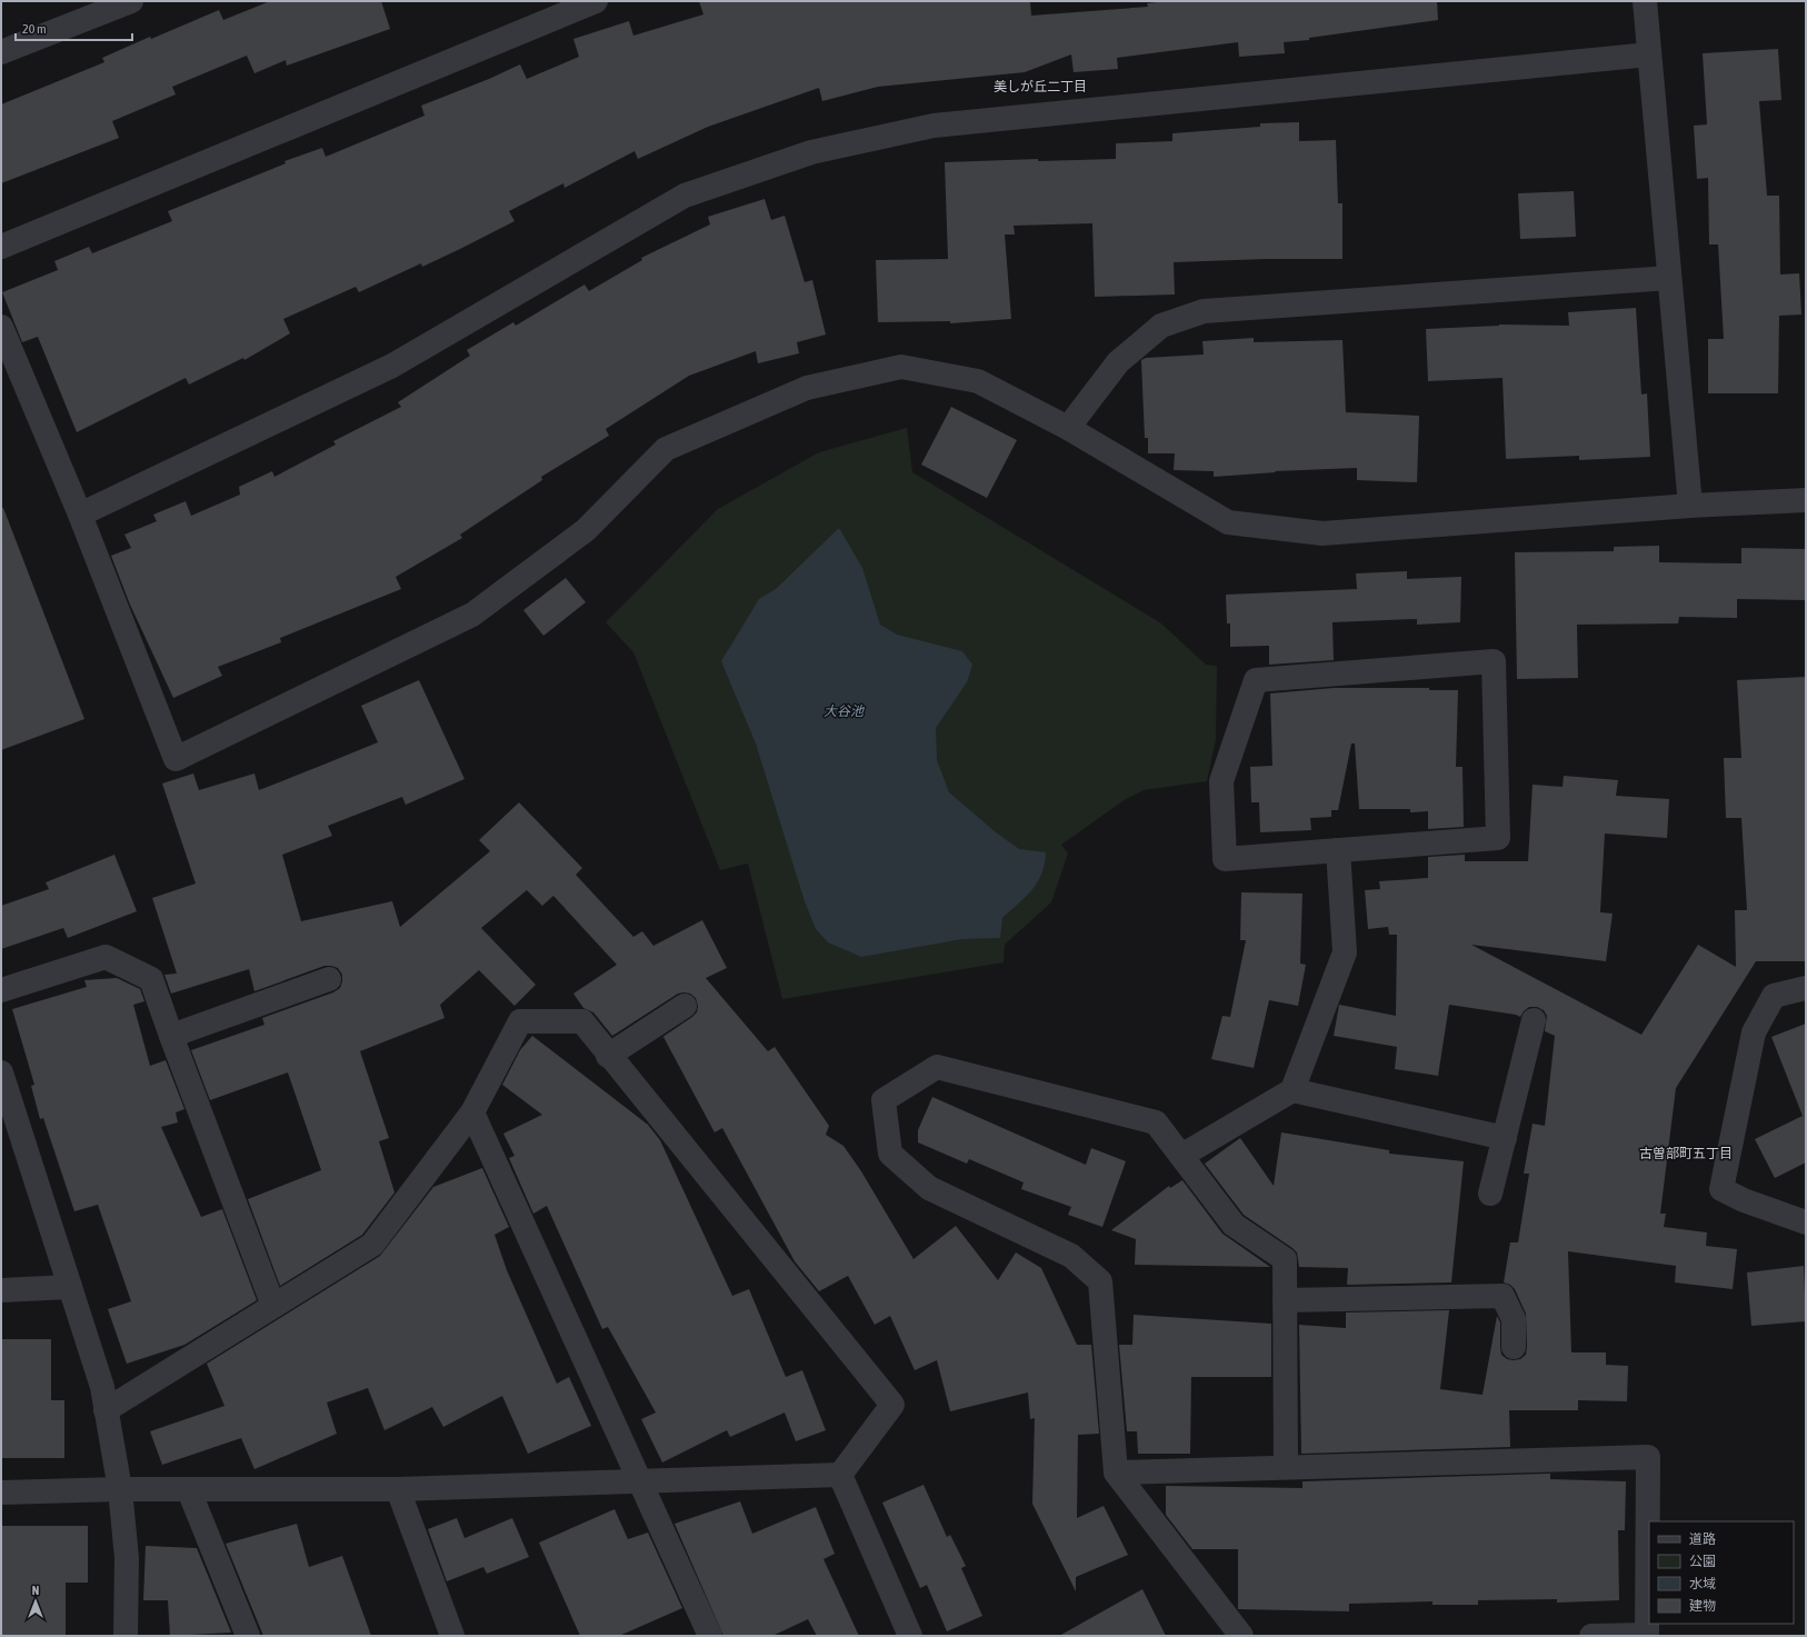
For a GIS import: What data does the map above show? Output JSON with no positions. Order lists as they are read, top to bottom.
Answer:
{
  "districts": ["美しが丘二丁目", "古曽部町五丁目"],
  "water": ["大谷池"],
  "legend": [
    "道路",
    "公園",
    "水域",
    "建物"
  ],
  "scale_bar": "20 m",
  "north": "top"
}
